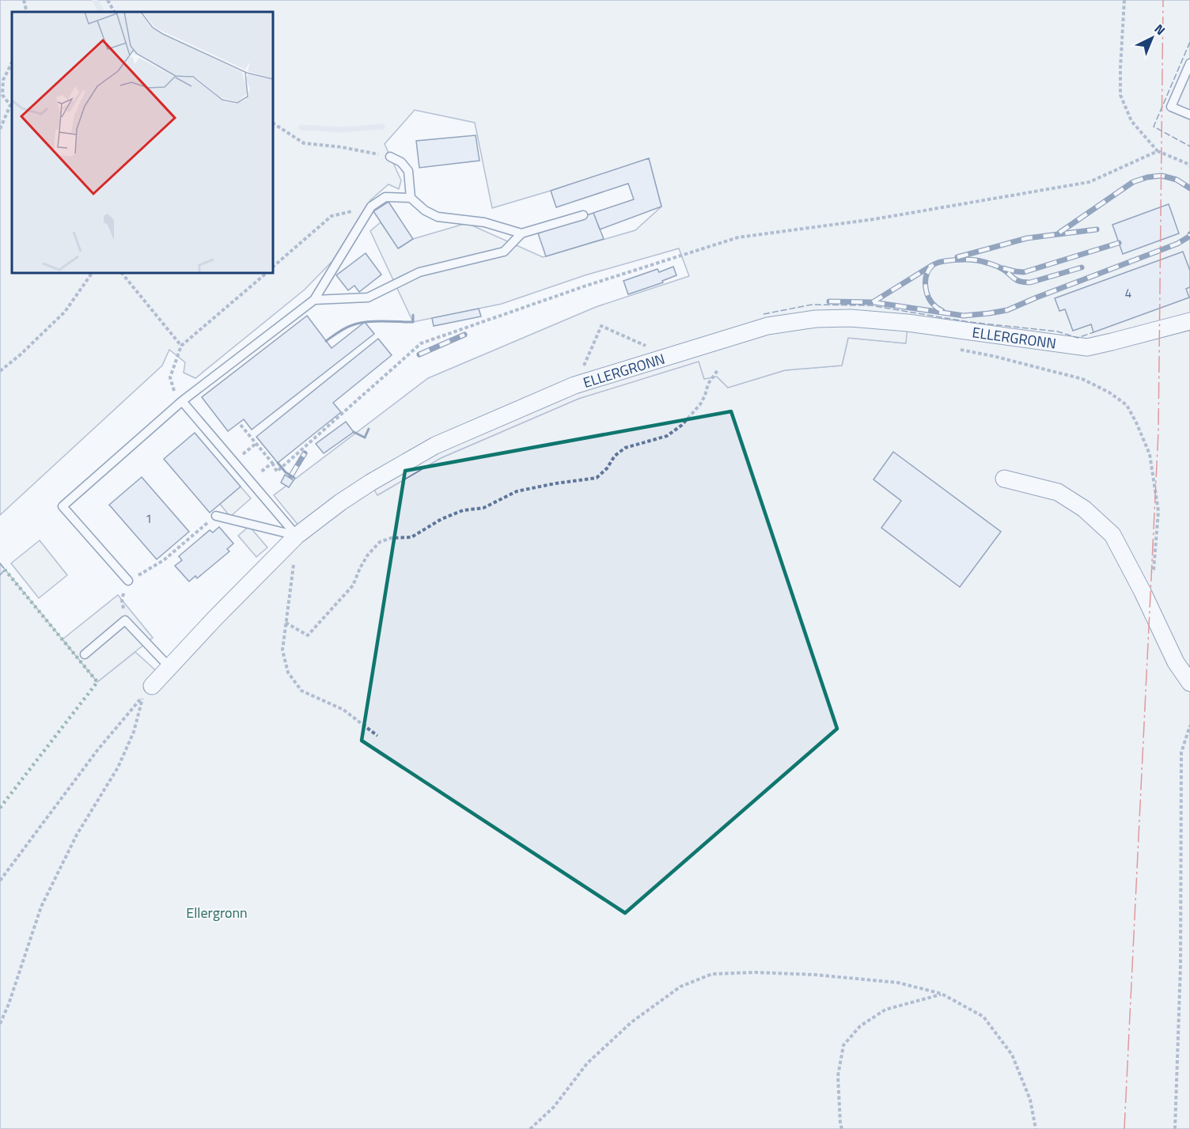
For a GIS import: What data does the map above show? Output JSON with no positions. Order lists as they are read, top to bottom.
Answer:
{
  "streets": {
    "street": ["ELLERGRONN"]
  },
  "parks": ["Ellergronn"],
  "house_numbers": ["4", "1"],
  "north": "top right"
}
